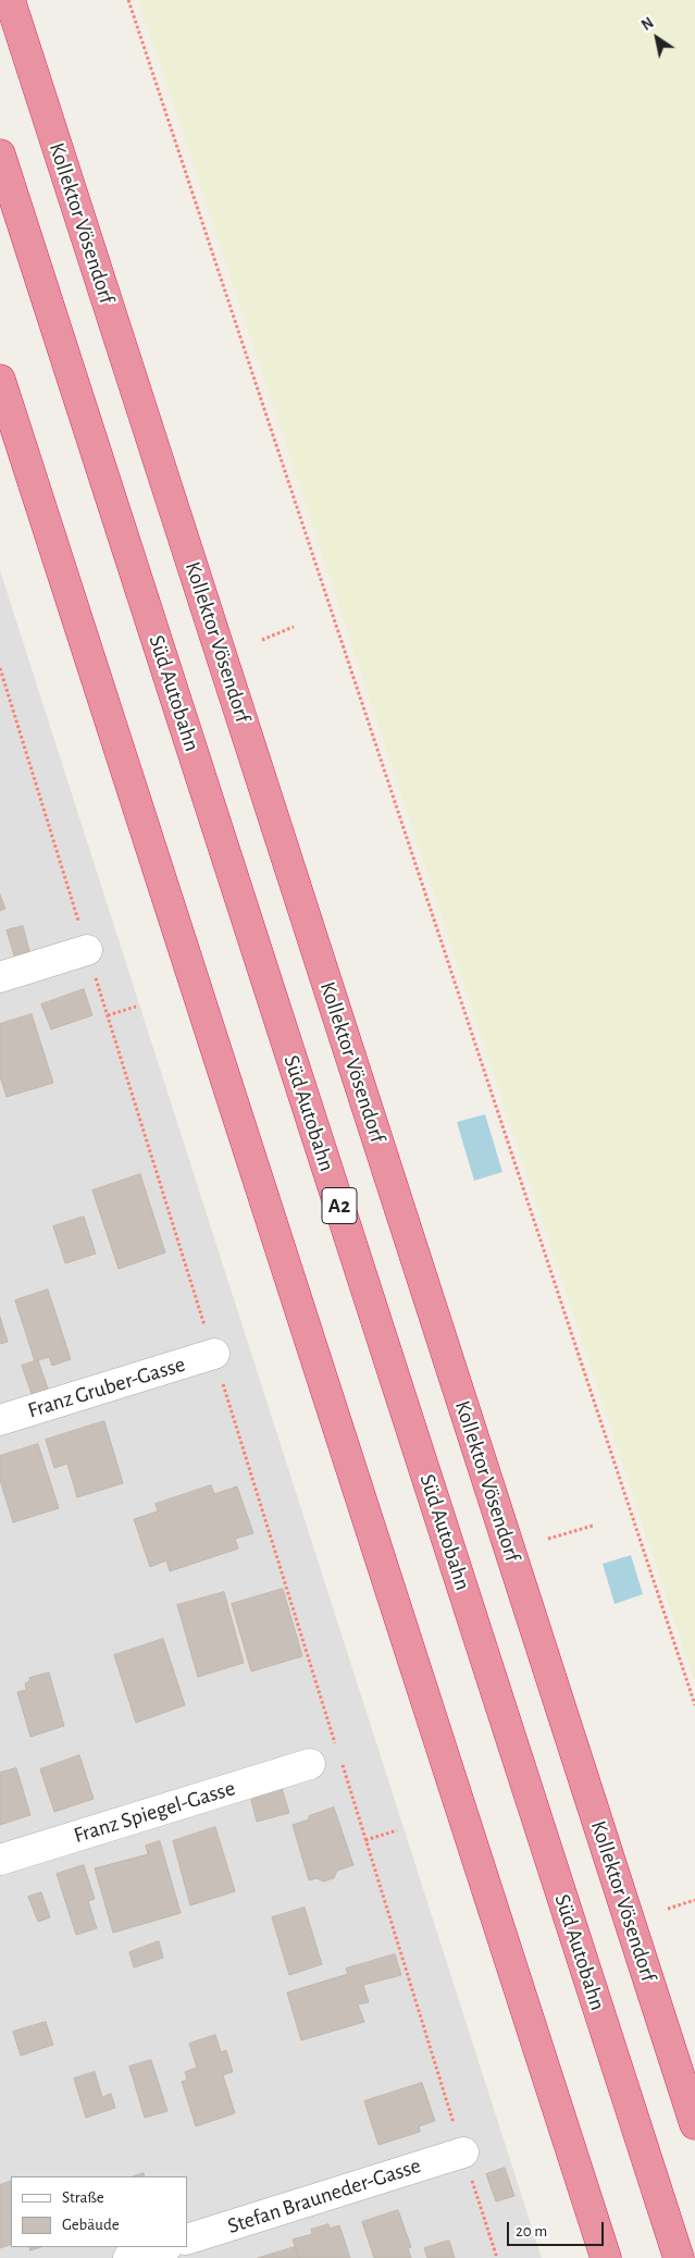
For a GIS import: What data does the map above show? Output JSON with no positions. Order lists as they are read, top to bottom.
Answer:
{
  "streets": {
    "highway": ["Kollektor Vösendorf", "Süd Autobahn", "A2"],
    "street": ["Franz Gruber-Gasse", "Franz Spiegel-Gasse", "Stefan Brauneder-Gasse"]
  },
  "legend": ["Straße", "Gebäude"],
  "scale_bar": "20 m",
  "north": "top left"
}
